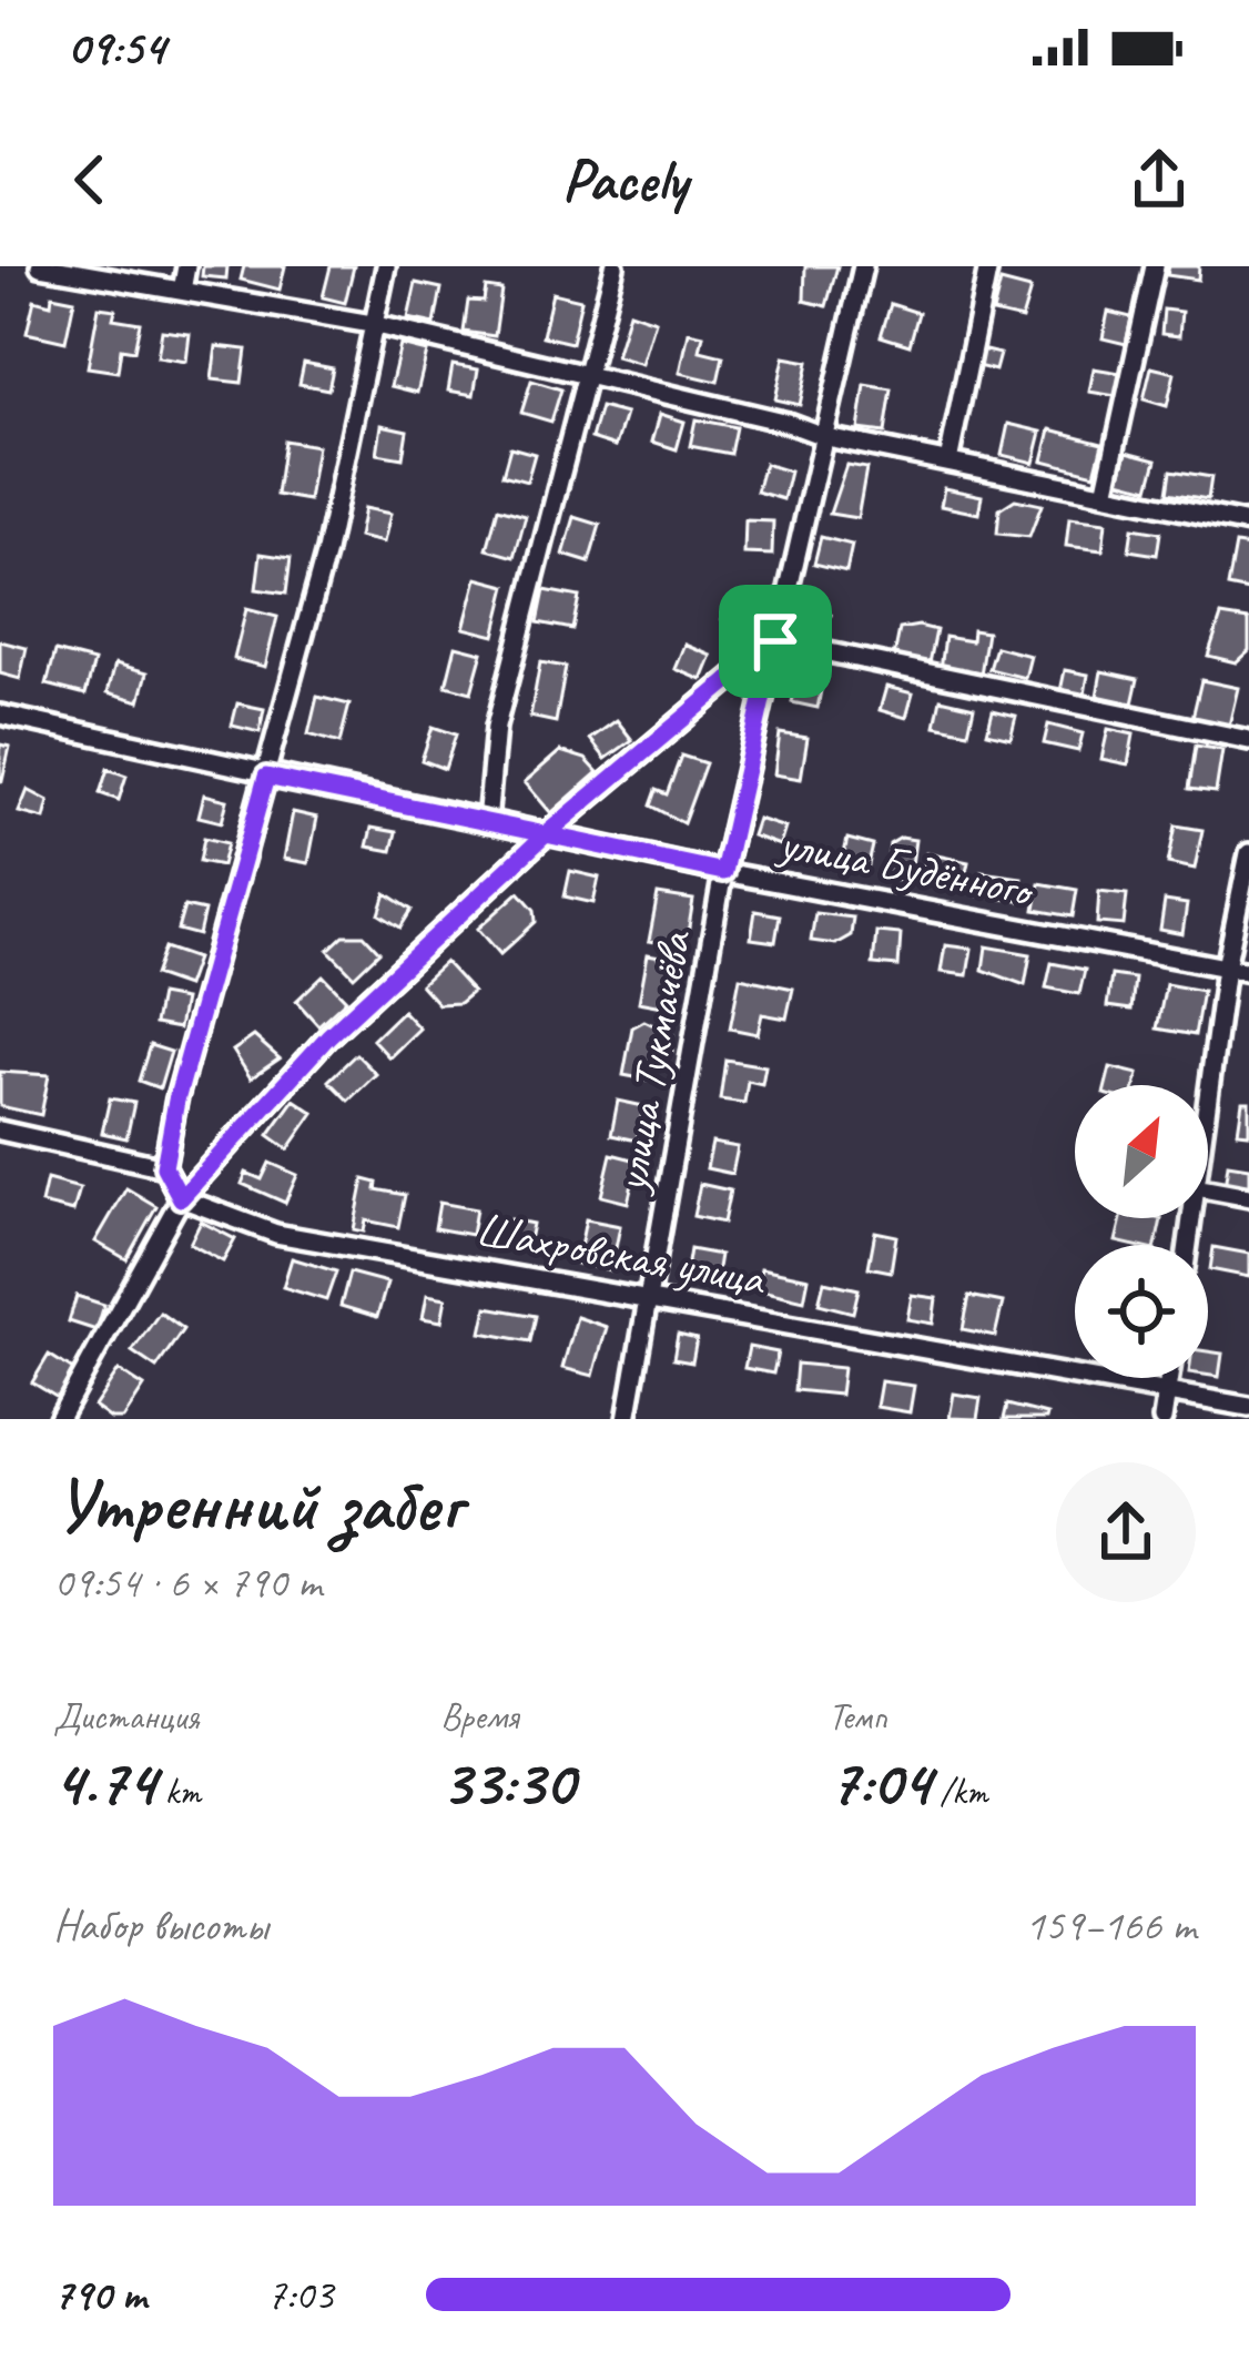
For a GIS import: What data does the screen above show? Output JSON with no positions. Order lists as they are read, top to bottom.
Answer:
{
  "streets": {
    "street": ["улица Будённого", "улица Тукмачёва", "Шахровская улица"]
  },
  "crossings": [
    ["улица Будённого", "улица Тукмачёва"],
    ["улица Тукмачёва", "Шахровская улица"]
  ],
  "north": "top right",
  "page": {
    "status": "09:54",
    "header": "Pacely",
    "heading": ["Утренний забег", "09:54 · 6 × 790 m"],
    "stats": [
      ["Дистанция", "4.74 km"],
      ["Время", "33:30"],
      ["Темп", "7:04 /km"]
    ],
    "chart": ["Набор высоты", "159–166 m"],
    "list": [
      {
        "name": "790 m",
        "note": "7:03"
      }
    ]
  }
}
